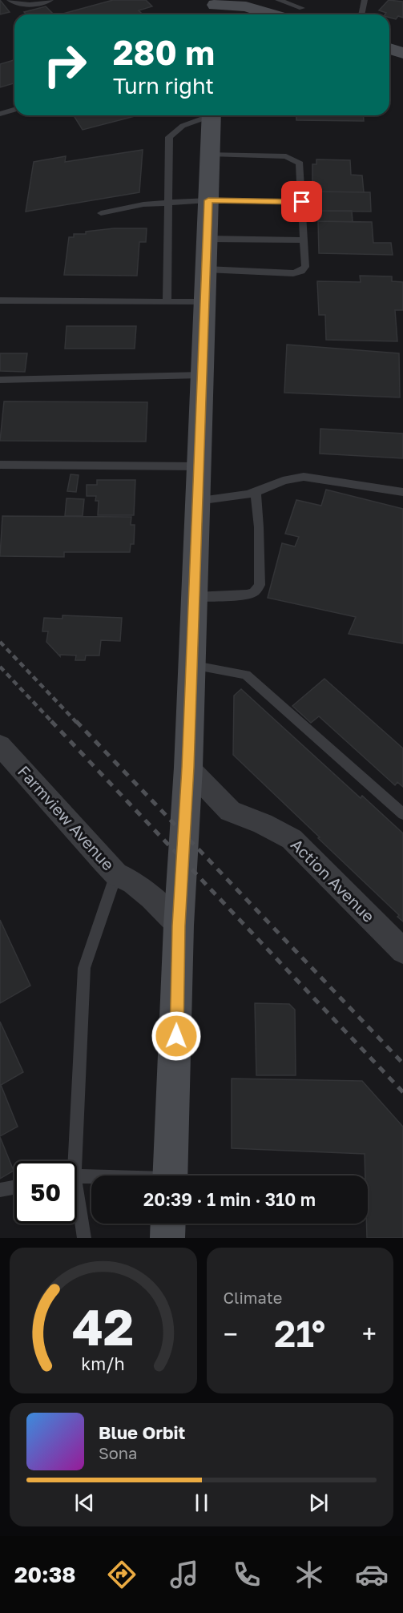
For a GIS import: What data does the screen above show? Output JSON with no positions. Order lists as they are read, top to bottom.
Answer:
{
  "streets": {
    "street": ["Farmview Avenue", "Action Avenue"]
  },
  "page": {
    "turn": ["280 m", "Turn right"],
    "limit": "50",
    "trip": "20:39 · 1 min · 310 m",
    "tile": "Climate",
    "heat": ["−", "21°", "+"],
    "song": ["Blue Orbit", "Sona"],
    "tabs": "20:38",
    "gauge": ["42", "km/h"]
  }
}
